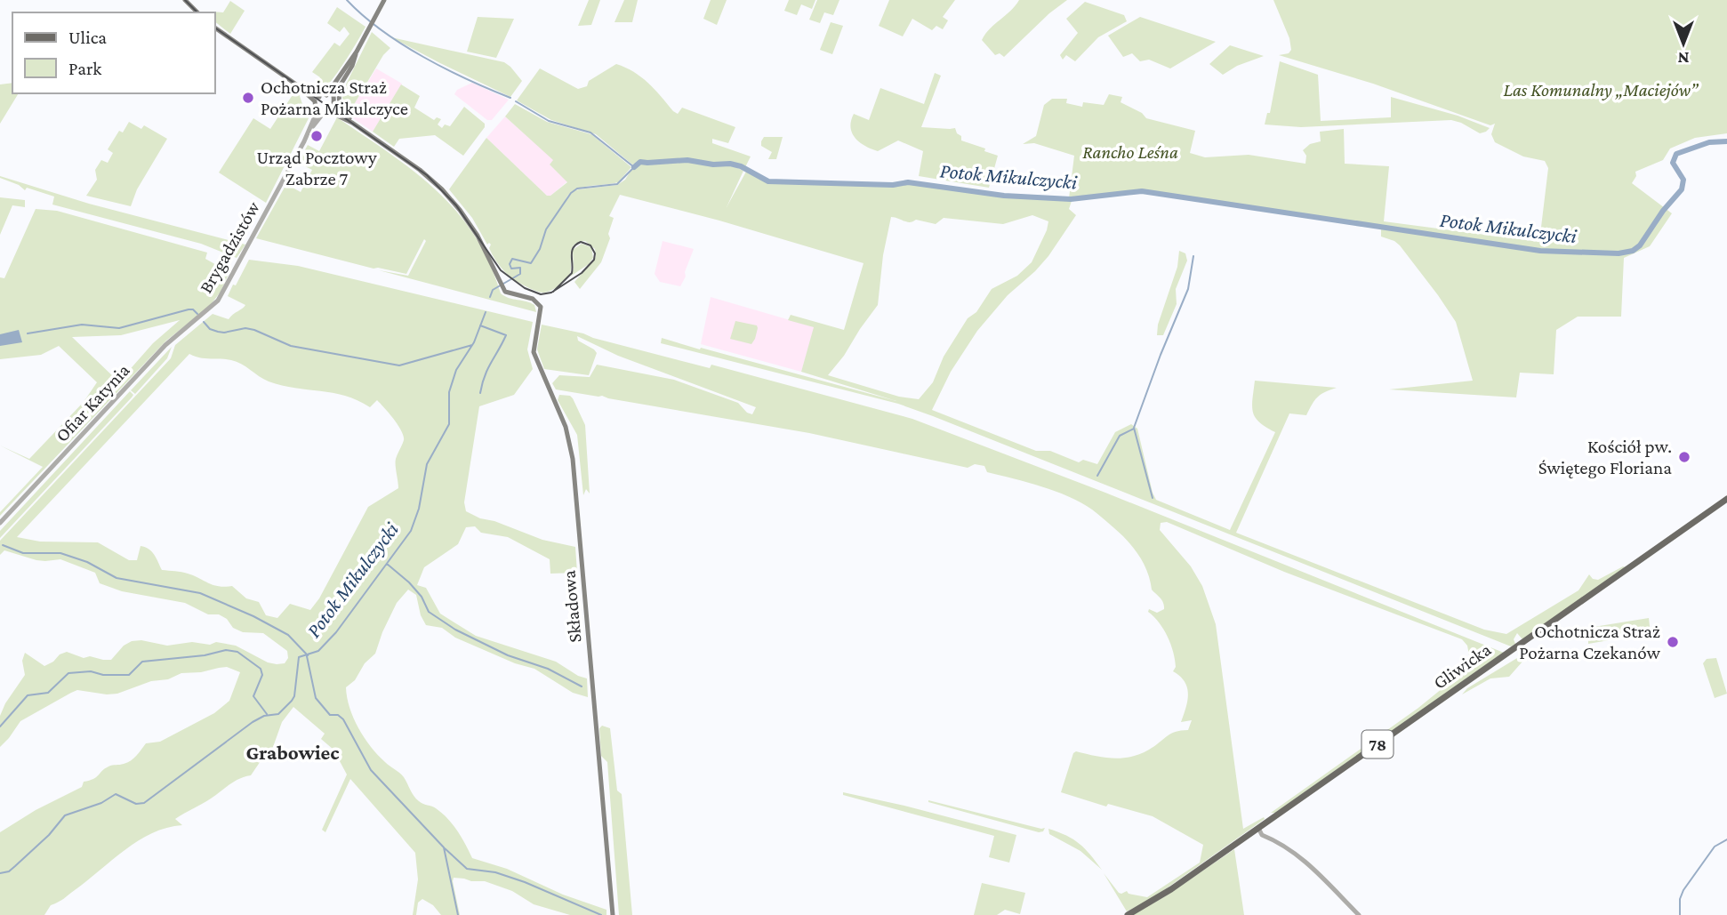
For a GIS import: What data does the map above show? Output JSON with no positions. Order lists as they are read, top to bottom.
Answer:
{
  "streets": {
    "main road": ["Składowa", "Gliwicka", "78"],
    "street": ["Brygadzistów", "Ofiar Katynia"]
  },
  "crossings": [
    ["Brygadzistów", "Ofiar Katynia"]
  ],
  "districts": ["Grabowiec"],
  "water": ["Potok Mikulczycki"],
  "parks": ["Las Komunalny „Maciejów”", "Rancho Leśna"],
  "places": [
    "Ochotnicza Straż Pożarna Mikulczyce",
    "Urząd Pocztowy Zabrze 7",
    "Kościół pw. Świętego Floriana",
    "Ochotnicza Straż Pożarna Czekanów"
  ],
  "legend": ["Ulica", "Park"],
  "north": "bottom"
}
